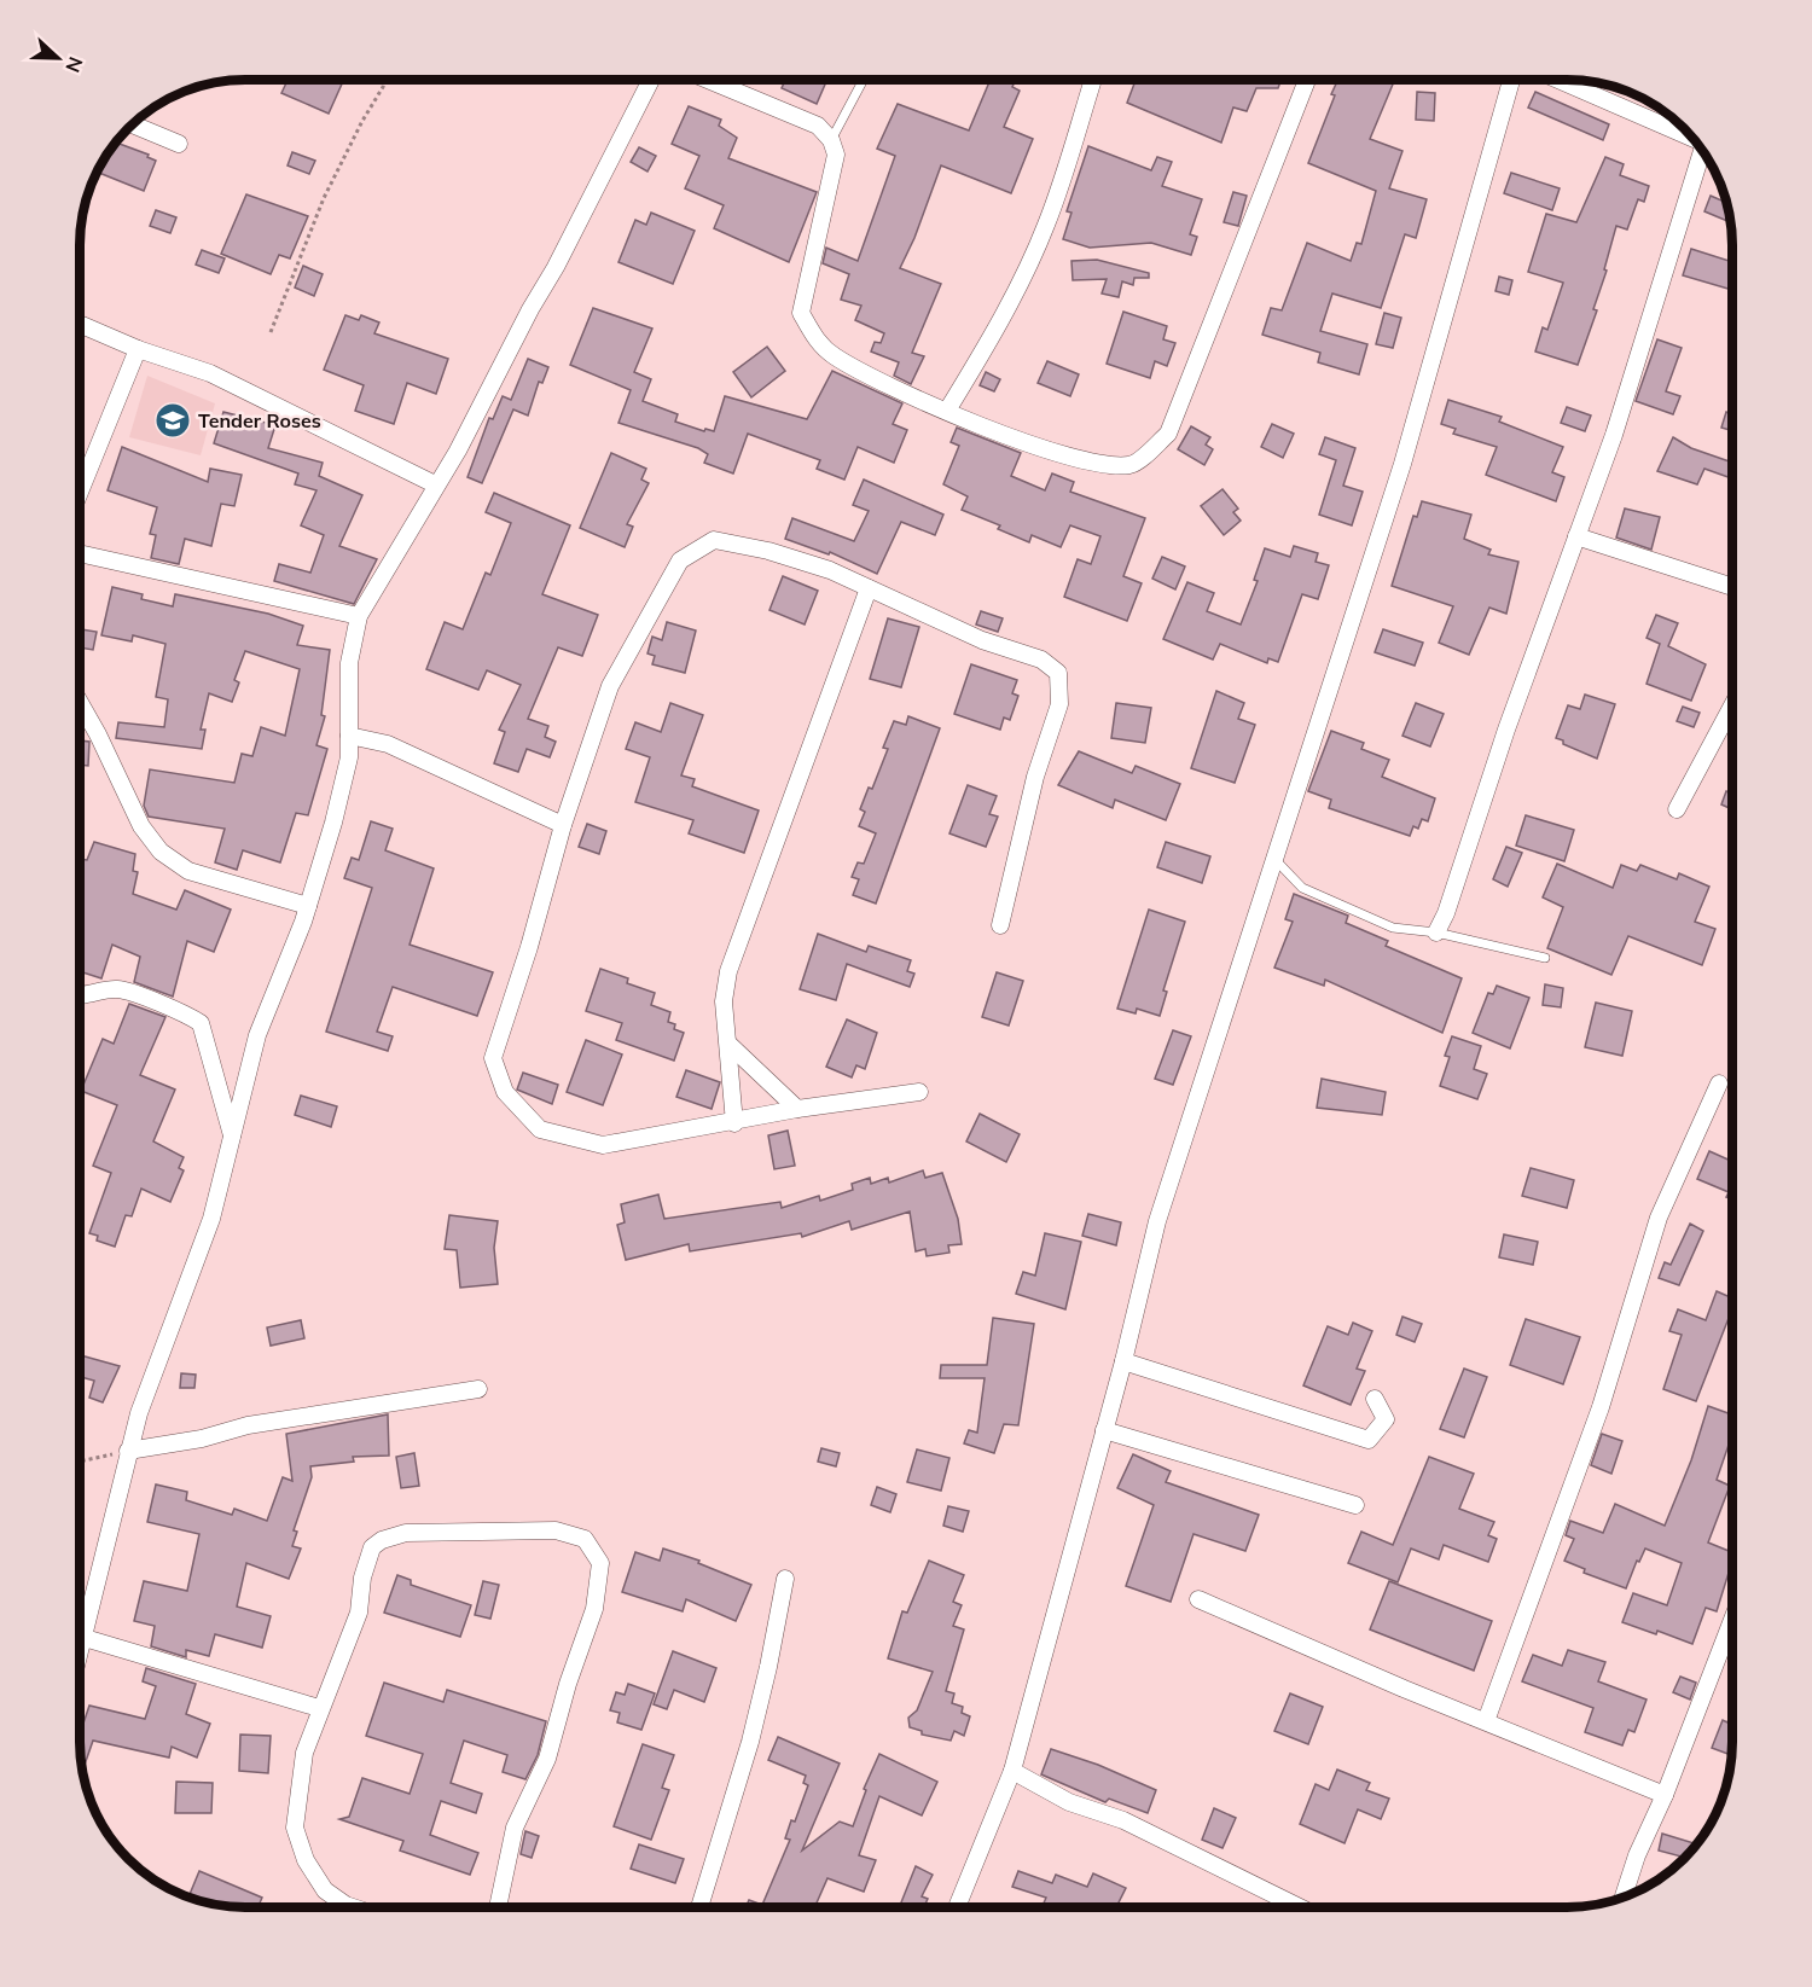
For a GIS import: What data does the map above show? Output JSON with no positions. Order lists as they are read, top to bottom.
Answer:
{
  "places": {
    "school or university": ["Tender Roses"]
  },
  "north": "right"
}
